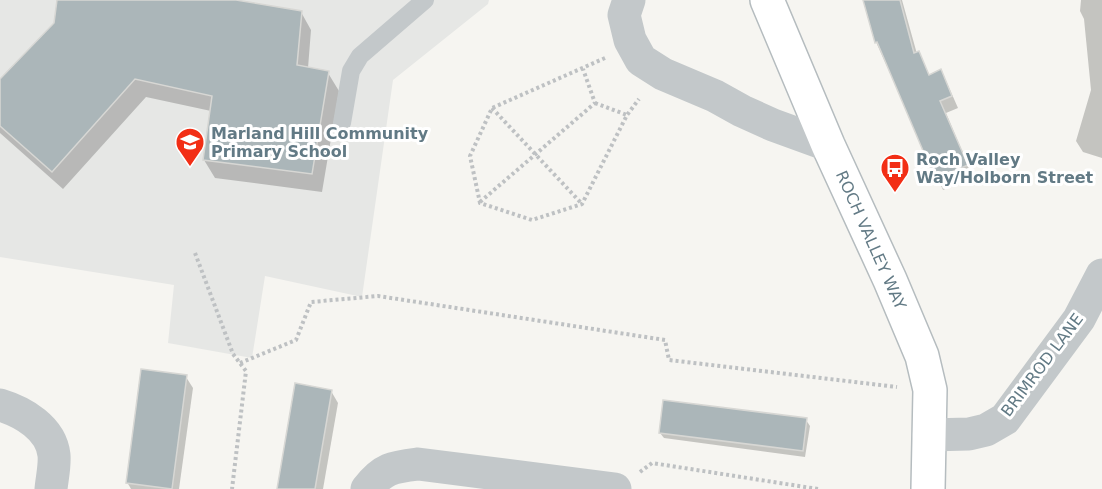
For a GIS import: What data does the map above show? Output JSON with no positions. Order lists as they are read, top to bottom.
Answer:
{
  "streets": {
    "main road": ["ROCH VALLEY WAY"],
    "street": ["BRIMROD LANE"]
  },
  "crossings": [
    ["ROCH VALLEY WAY", "BRIMROD LANE"]
  ],
  "places": {
    "school or university": ["Marland Hill Community Primary School"],
    "bus stop": ["Roch Valley Way/Holborn Street"]
  }
}
